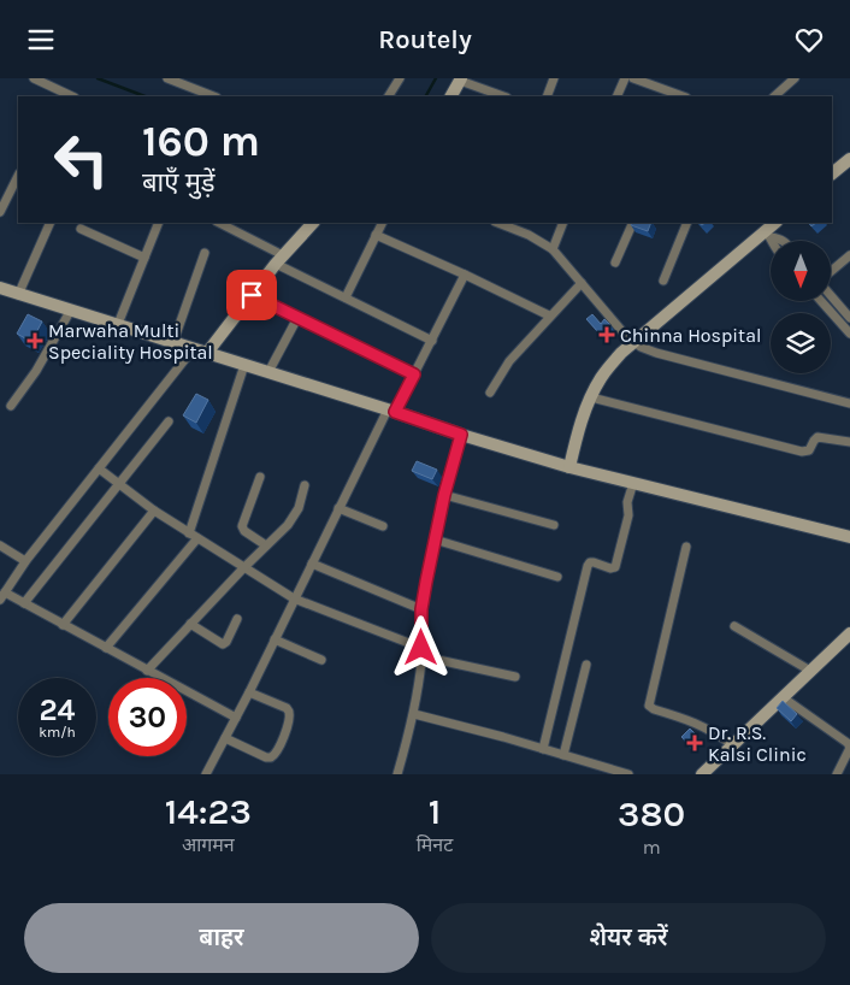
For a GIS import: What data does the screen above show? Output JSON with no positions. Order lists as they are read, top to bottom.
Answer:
{
  "places": {
    "health": ["Chinna Hospital", "Marwaha Multi Speciality Hospital", "Dr. R.S. Kalsi Clinic"]
  },
  "north": "bottom",
  "page": {
    "header": "Routely",
    "turn": ["160 m", "बाएँ मुड़ें"],
    "speed": "24 km/h",
    "limit": "30",
    "eta": [
      "14:23",
      "आगमन",
      "1",
      "मिनट",
      "380",
      "m"
    ],
    "buttons": ["बाहर", "शेयर करें"]
  }
}
